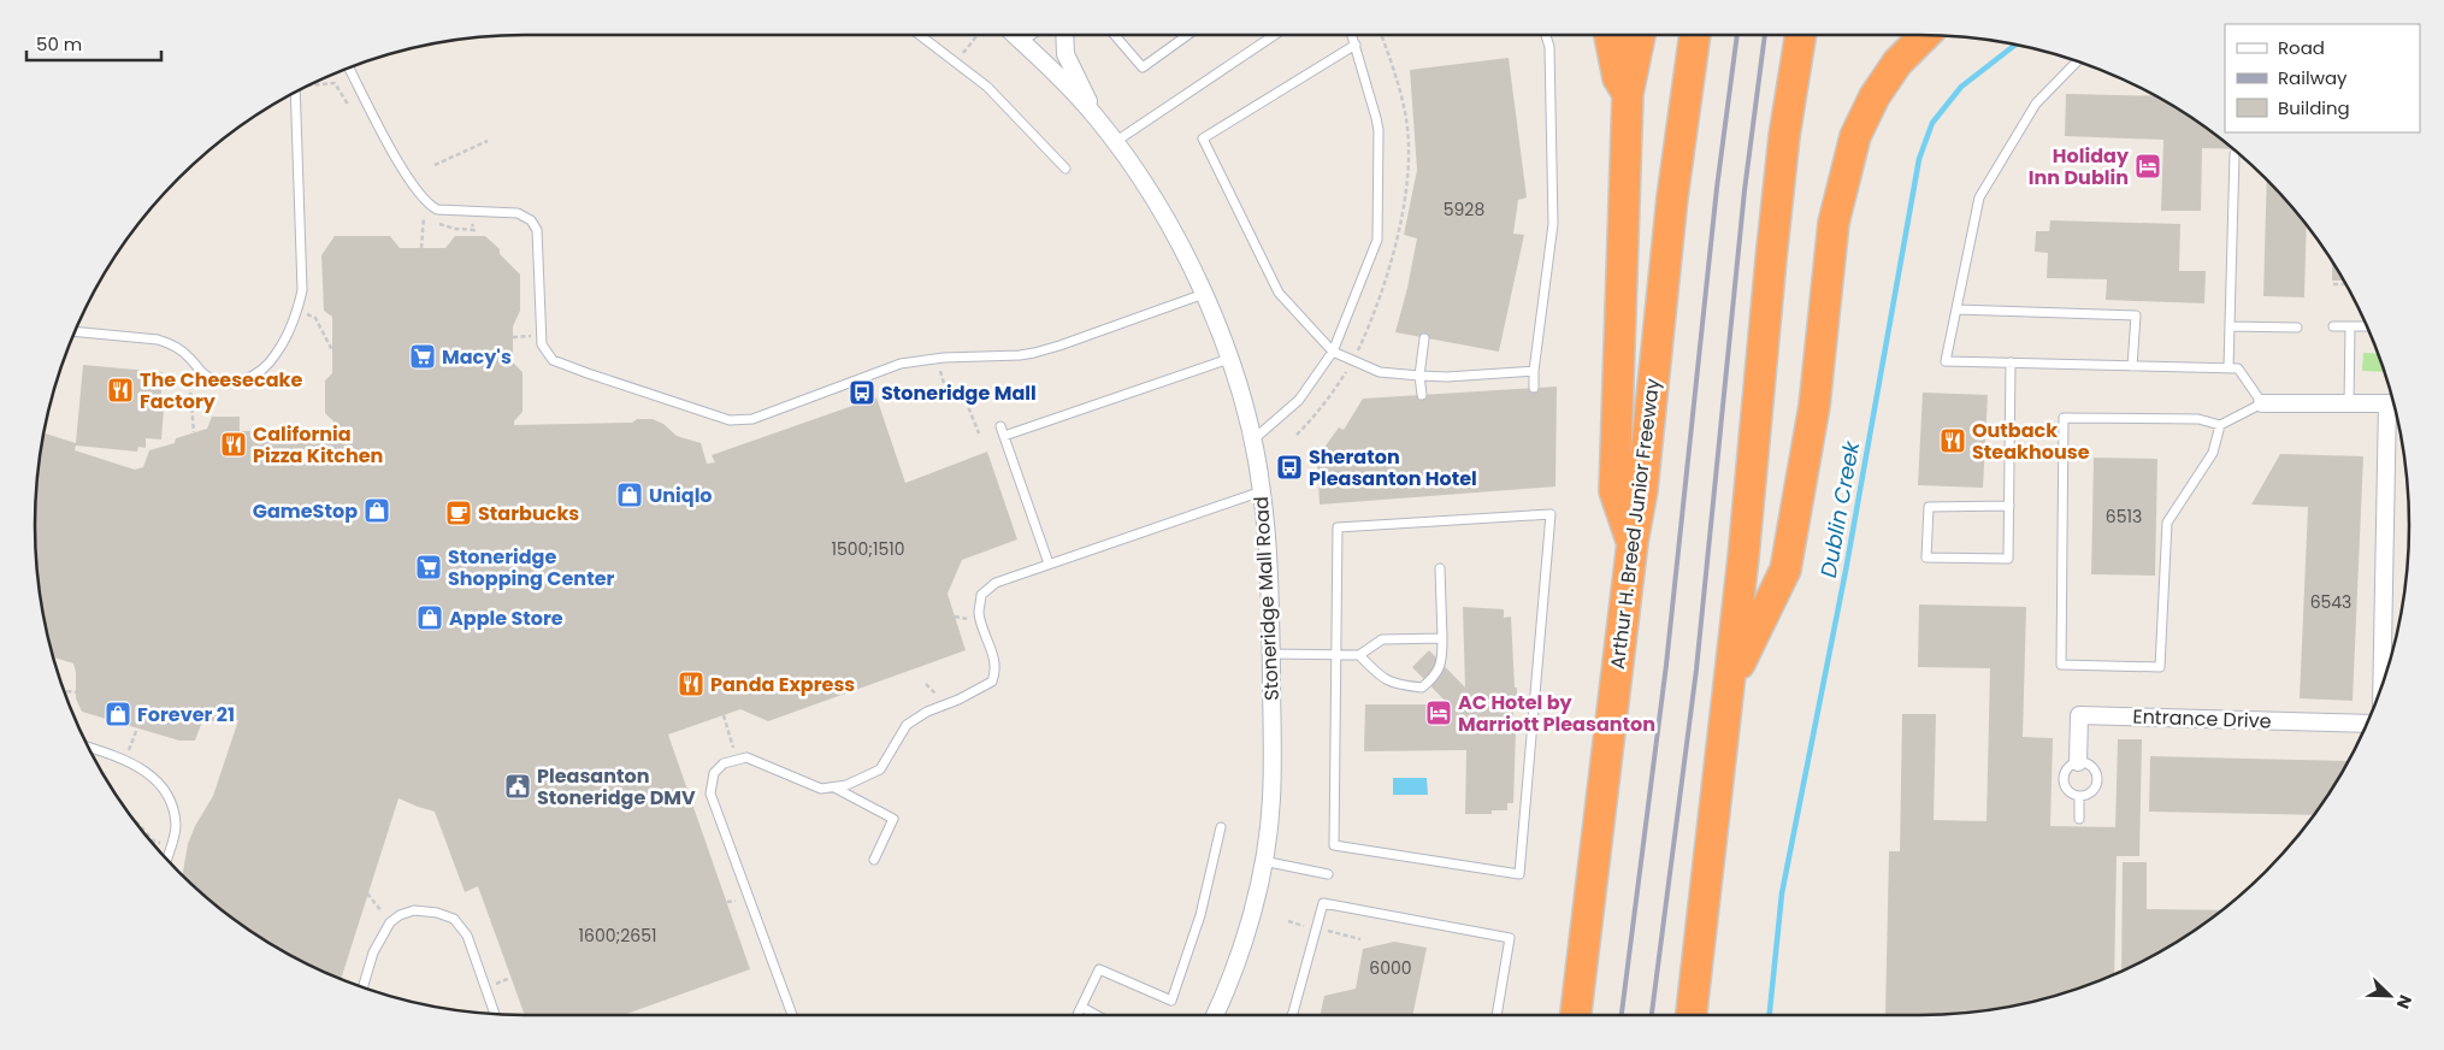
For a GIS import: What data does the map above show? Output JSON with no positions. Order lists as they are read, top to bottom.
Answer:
{
  "streets": {
    "highway": ["Arthur H. Breed Junior Freeway"],
    "street": ["Stoneridge Mall Road", "Entrance Drive"]
  },
  "water": ["Dublin Creek"],
  "places": {
    "hotel": ["Holiday Inn Dublin", "AC Hotel by Marriott Pleasanton"],
    "supermarket": ["Macy's", "Stoneridge Shopping Center"],
    "restaurant": [
      "The Cheesecake Factory",
      "Outback Steakhouse",
      "California Pizza Kitchen",
      "Panda Express"
    ],
    "bus stop": ["Stoneridge Mall", "Sheraton Pleasanton Hotel"],
    "shop": [
      "Uniqlo",
      "GameStop",
      "Apple Store",
      "Forever 21"
    ],
    "cafe": ["Starbucks"],
    "public building": ["Pleasanton Stoneridge DMV"]
  },
  "house_numbers": [
    "5928",
    "6513",
    "1500;1510",
    "6543",
    "1600;2651",
    "6000"
  ],
  "legend": ["Road", "Railway", "Building"],
  "scale_bar": "50 m",
  "north": "bottom right"
}
